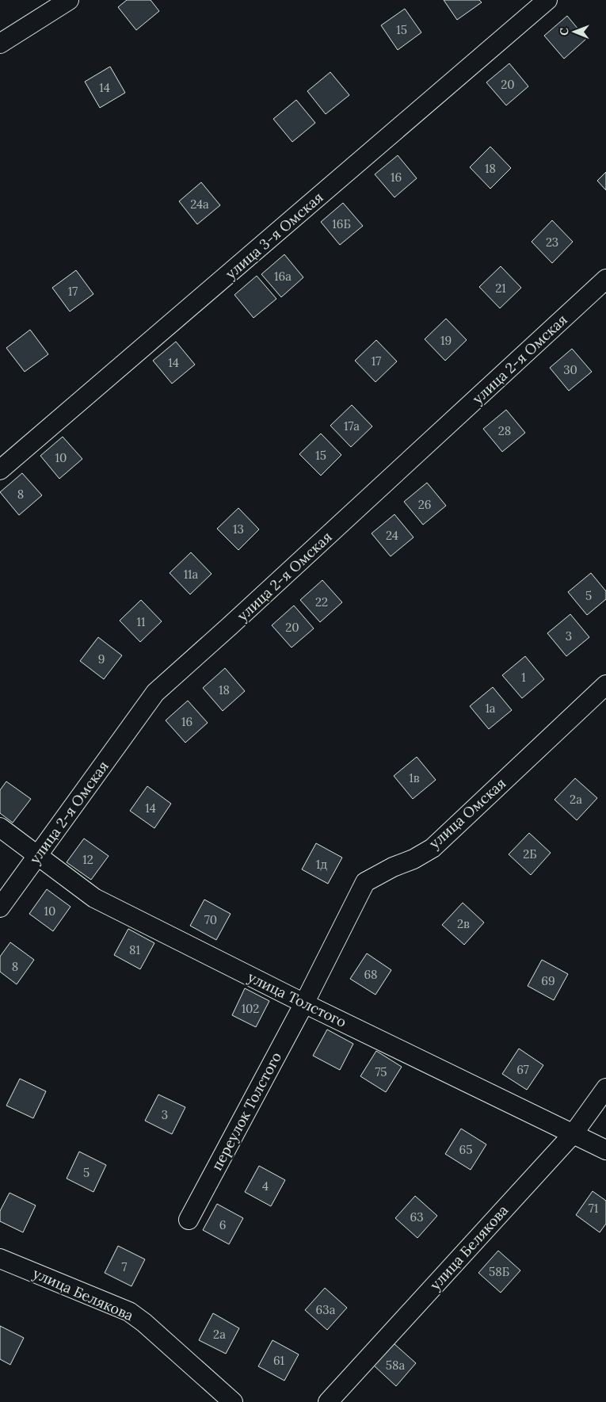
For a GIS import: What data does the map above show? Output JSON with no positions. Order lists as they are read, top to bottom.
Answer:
{
  "streets": {
    "street": [
      "улица 3-я Омская",
      "улица 2-я Омская",
      "улица Омская",
      "улица Толстого",
      "переулок Толстого",
      "улица Белякова"
    ]
  },
  "crossings": [
    ["улица 2-я Омская", "улица Толстого"],
    ["улица Омская", "улица Толстого"],
    ["улица Омская", "переулок Толстого"],
    ["улица Толстого", "переулок Толстого"],
    ["улица Толстого", "улица Белякова"]
  ],
  "house_numbers": [
    "15",
    "20",
    "14",
    "18",
    "16",
    "24а",
    "16Б",
    "23",
    "16а",
    "21",
    "17",
    "19",
    "17",
    "14",
    "30",
    "17а",
    "28",
    "15",
    "10",
    "8",
    "26",
    "13",
    "24",
    "11а",
    "5",
    "22",
    "11",
    "20",
    "3",
    "9",
    "1",
    "18",
    "1а",
    "16",
    "1в",
    "2а",
    "14",
    "2Б",
    "12",
    "1д",
    "10",
    "70",
    "2в",
    "81",
    "8",
    "68",
    "69",
    "102",
    "67",
    "75",
    "3",
    "65",
    "5",
    "4",
    "71",
    "63",
    "6",
    "7",
    "58Б",
    "63а",
    "2а",
    "61",
    "58а"
  ],
  "north": "left"
}
